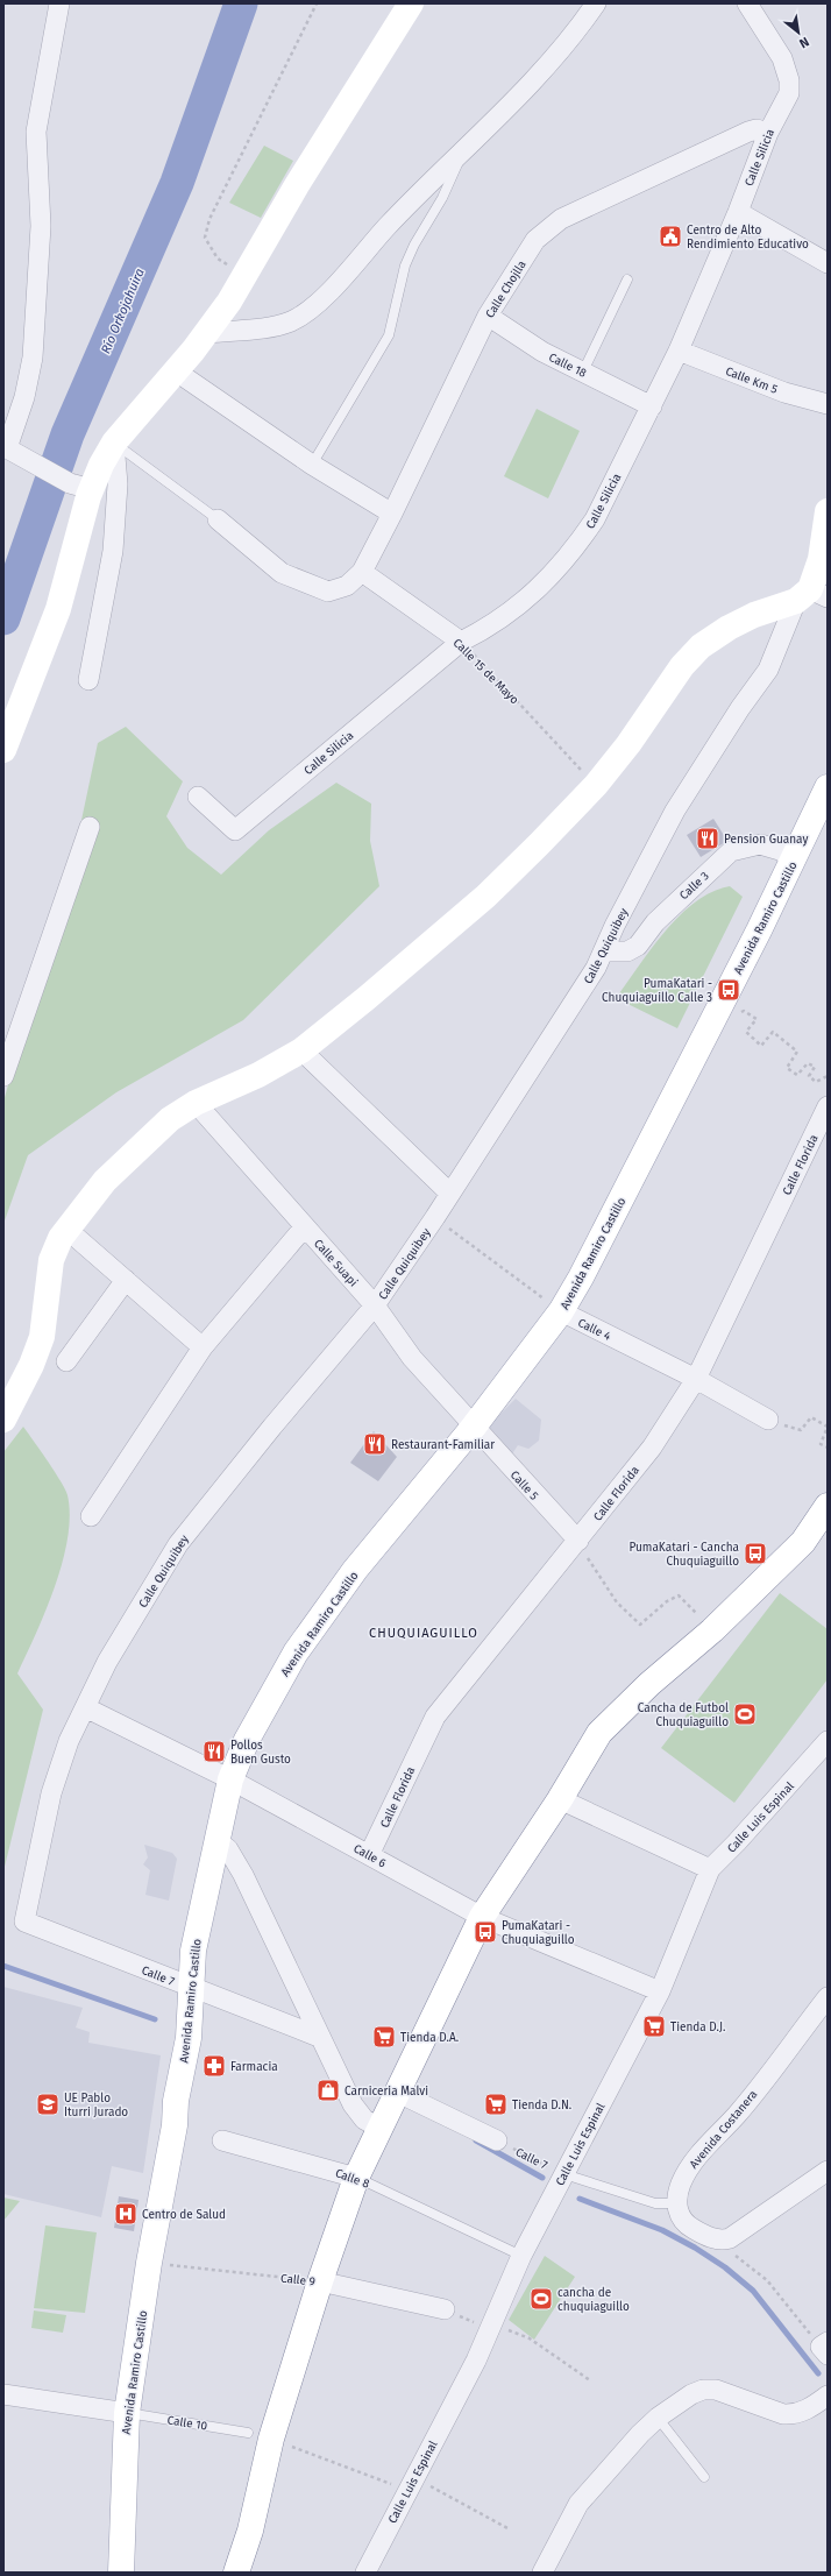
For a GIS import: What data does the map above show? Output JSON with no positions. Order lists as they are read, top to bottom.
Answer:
{
  "streets": {
    "main road": ["Avenida Ramiro Castillo"],
    "street": [
      "Calle Silicia",
      "Calle Chojlla",
      "Calle 18",
      "Calle Km 5",
      "Calle 15 de Mayo",
      "Calle 3",
      "Calle Quiquibey",
      "Calle Florida",
      "Calle Suapi",
      "Calle 4",
      "Calle 5",
      "Calle Luis Espinal",
      "Calle 6",
      "Calle 7",
      "Avenida Costanera",
      "Calle 8",
      "Calle 9"
    ],
    "lane": ["Calle 10"]
  },
  "crossings": [
    ["Calle Silicia", "Calle Chojlla"],
    ["Calle Silicia", "Calle 18"],
    ["Calle Silicia", "Calle Km 5"],
    ["Calle Silicia", "Calle 15 de Mayo"],
    ["Calle Chojlla", "Calle 18"],
    ["Calle Chojlla", "Calle 15 de Mayo"],
    ["Calle 3", "Avenida Ramiro Castillo"],
    ["Calle 3", "Calle Quiquibey"],
    ["Avenida Ramiro Castillo", "Calle Suapi"],
    ["Avenida Ramiro Castillo", "Calle 4"],
    ["Avenida Ramiro Castillo", "Calle 5"],
    ["Avenida Ramiro Castillo", "Calle 6"],
    ["Avenida Ramiro Castillo", "Calle 7"],
    ["Avenida Ramiro Castillo", "Calle 9"],
    ["Avenida Ramiro Castillo", "Calle 10"],
    ["Calle Quiquibey", "Calle Suapi"],
    ["Calle Quiquibey", "Calle 6"],
    ["Calle Quiquibey", "Calle 7"],
    ["Calle Florida", "Calle 4"],
    ["Calle Florida", "Calle 5"],
    ["Calle Florida", "Calle 6"],
    ["Calle Suapi", "Calle 5"],
    ["Calle Luis Espinal", "Calle 6"],
    ["Calle Luis Espinal", "Calle 7"],
    ["Calle Luis Espinal", "Calle 8"]
  ],
  "districts": ["CHUQUIAGUILLO"],
  "water": ["Río Orkojahuira"],
  "places": {
    "public building": ["Centro de Alto Rendimiento Educativo"],
    "restaurant": ["Pension Guanay", "Restaurant-Familiar", "Pollos Buen Gusto"],
    "bus stop": ["PumaKatari - Chuquiaguillo Calle 3", "PumaKatari - Cancha Chuquiaguillo", "PumaKatari - Chuquiaguillo"],
    "sports": ["Cancha de Futbol Chuquiaguillo", "cancha de chuquiaguillo"],
    "supermarket": ["Tienda D.J.", "Tienda D.A.", "Tienda D.N."],
    "pharmacy": ["Farmacia"],
    "shop": ["Carniceria Malvi"],
    "school or university": ["UE Pablo Iturri Jurado"],
    "hospital": ["Centro de Salud"]
  },
  "north": "bottom right"
}
